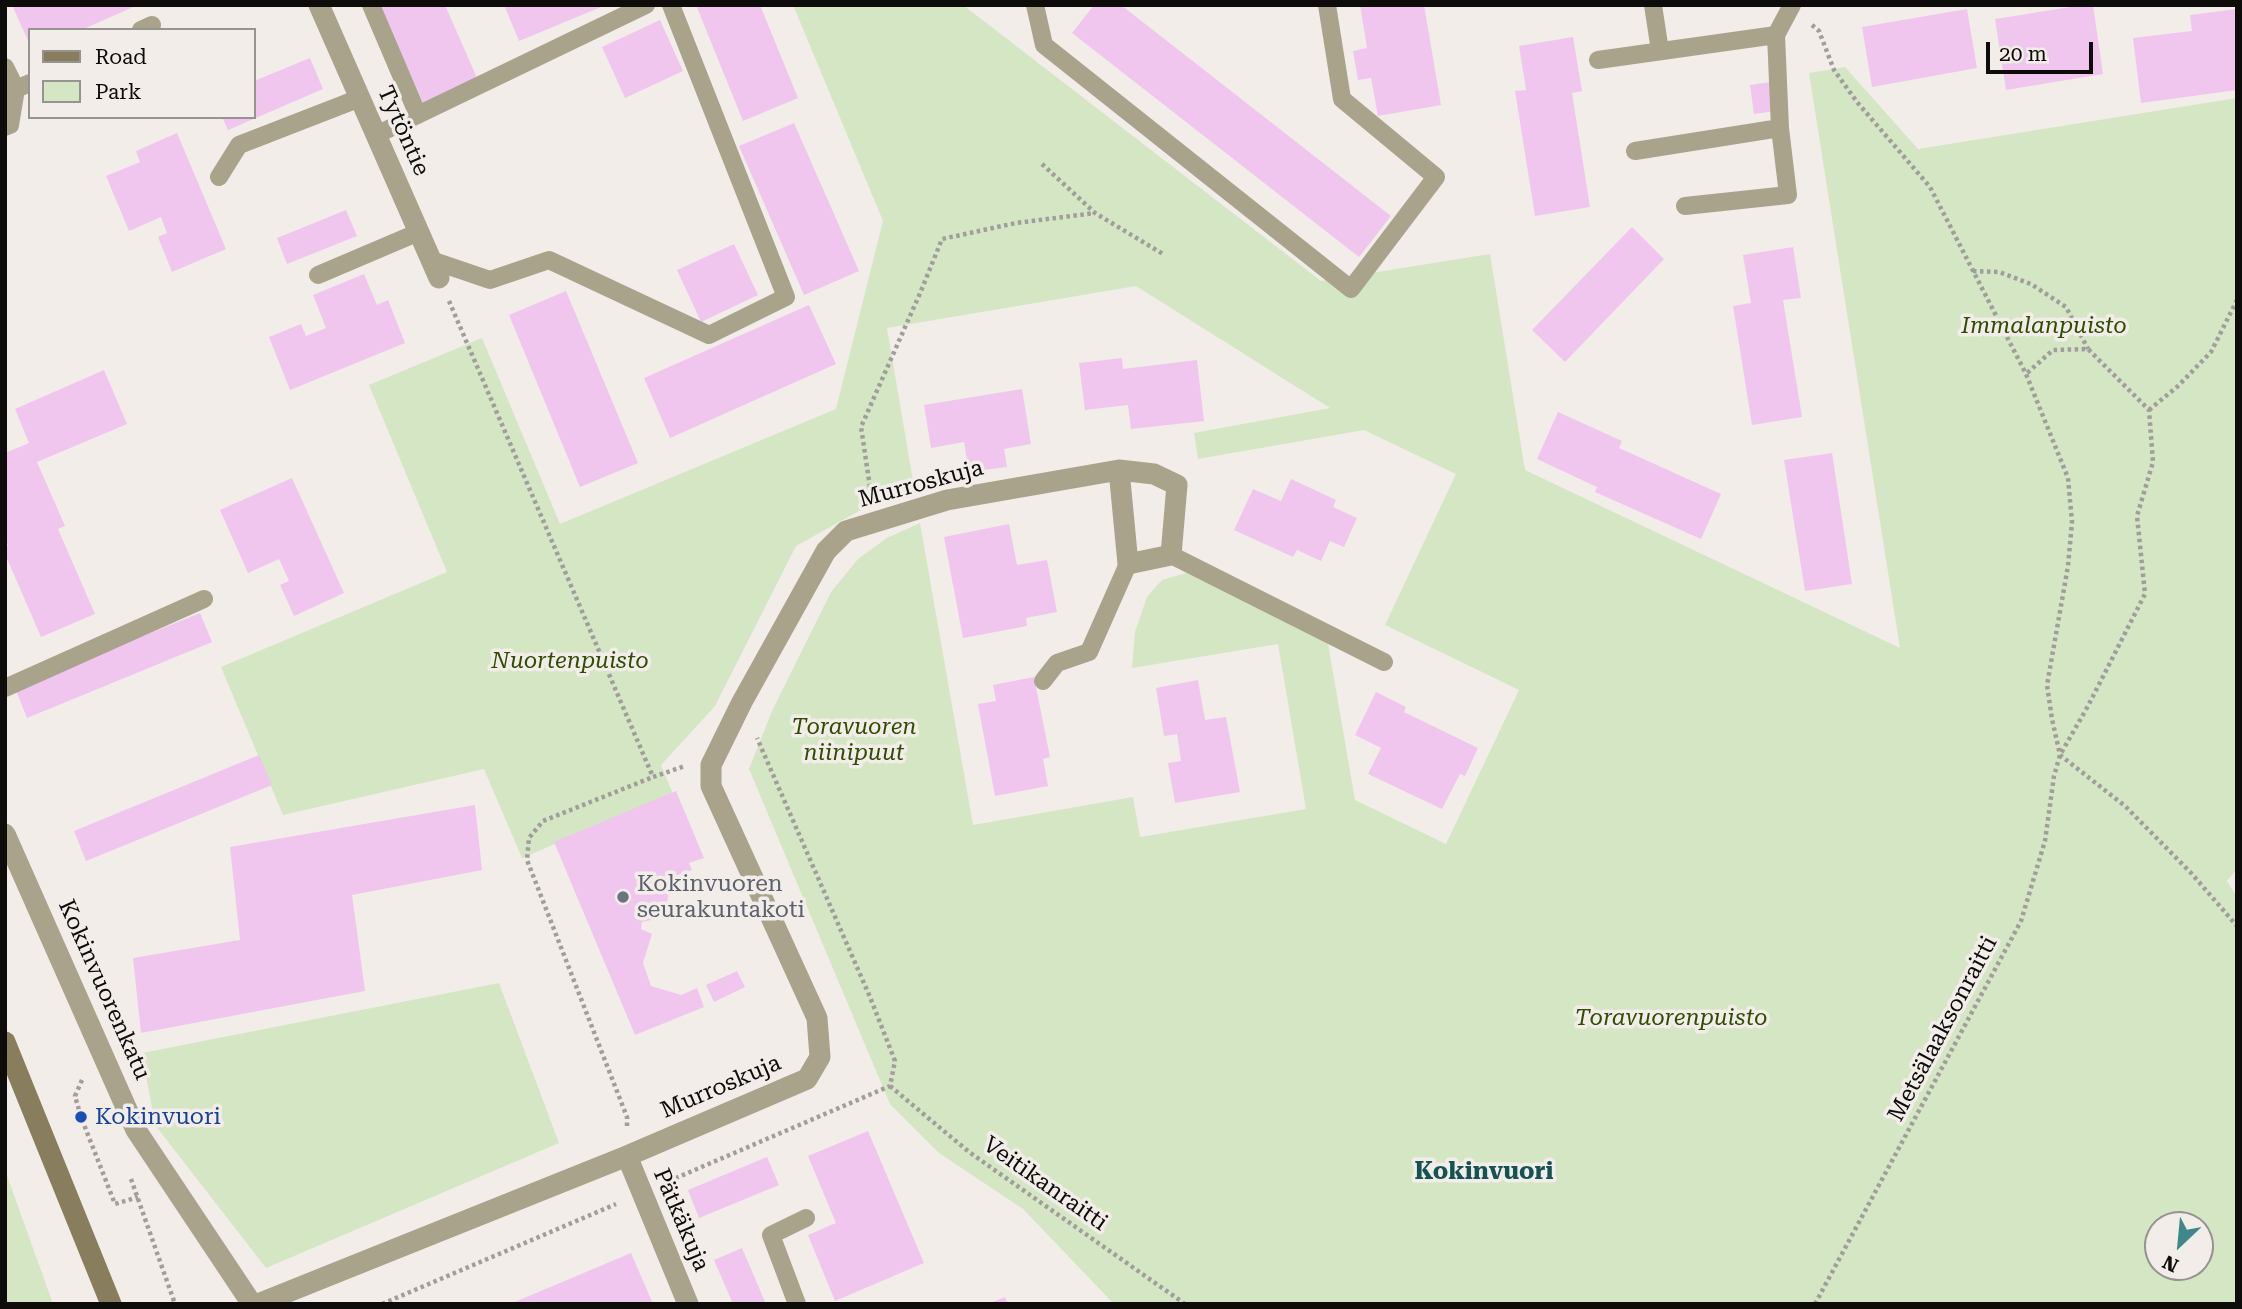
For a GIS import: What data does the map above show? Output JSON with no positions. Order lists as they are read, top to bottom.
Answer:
{
  "streets": {
    "street": [
      "Tytöntie",
      "Murroskuja",
      "Kokinvuorenkatu",
      "Pätkäkuja"
    ],
    "path": ["Metsälaaksonraitti", "Veitikanraitti"]
  },
  "crossings": [
    ["Murroskuja", "Pätkäkuja"]
  ],
  "districts": ["Kokinvuori"],
  "parks": [
    "Immalanpuisto",
    "Nuortenpuisto",
    "Toravuoren niinipuut",
    "Toravuorenpuisto"
  ],
  "places": ["Kokinvuoren seurakuntakoti", "Kokinvuori"],
  "legend": ["Road", "Park"],
  "scale_bar": "20 m",
  "north": "bottom left"
}
